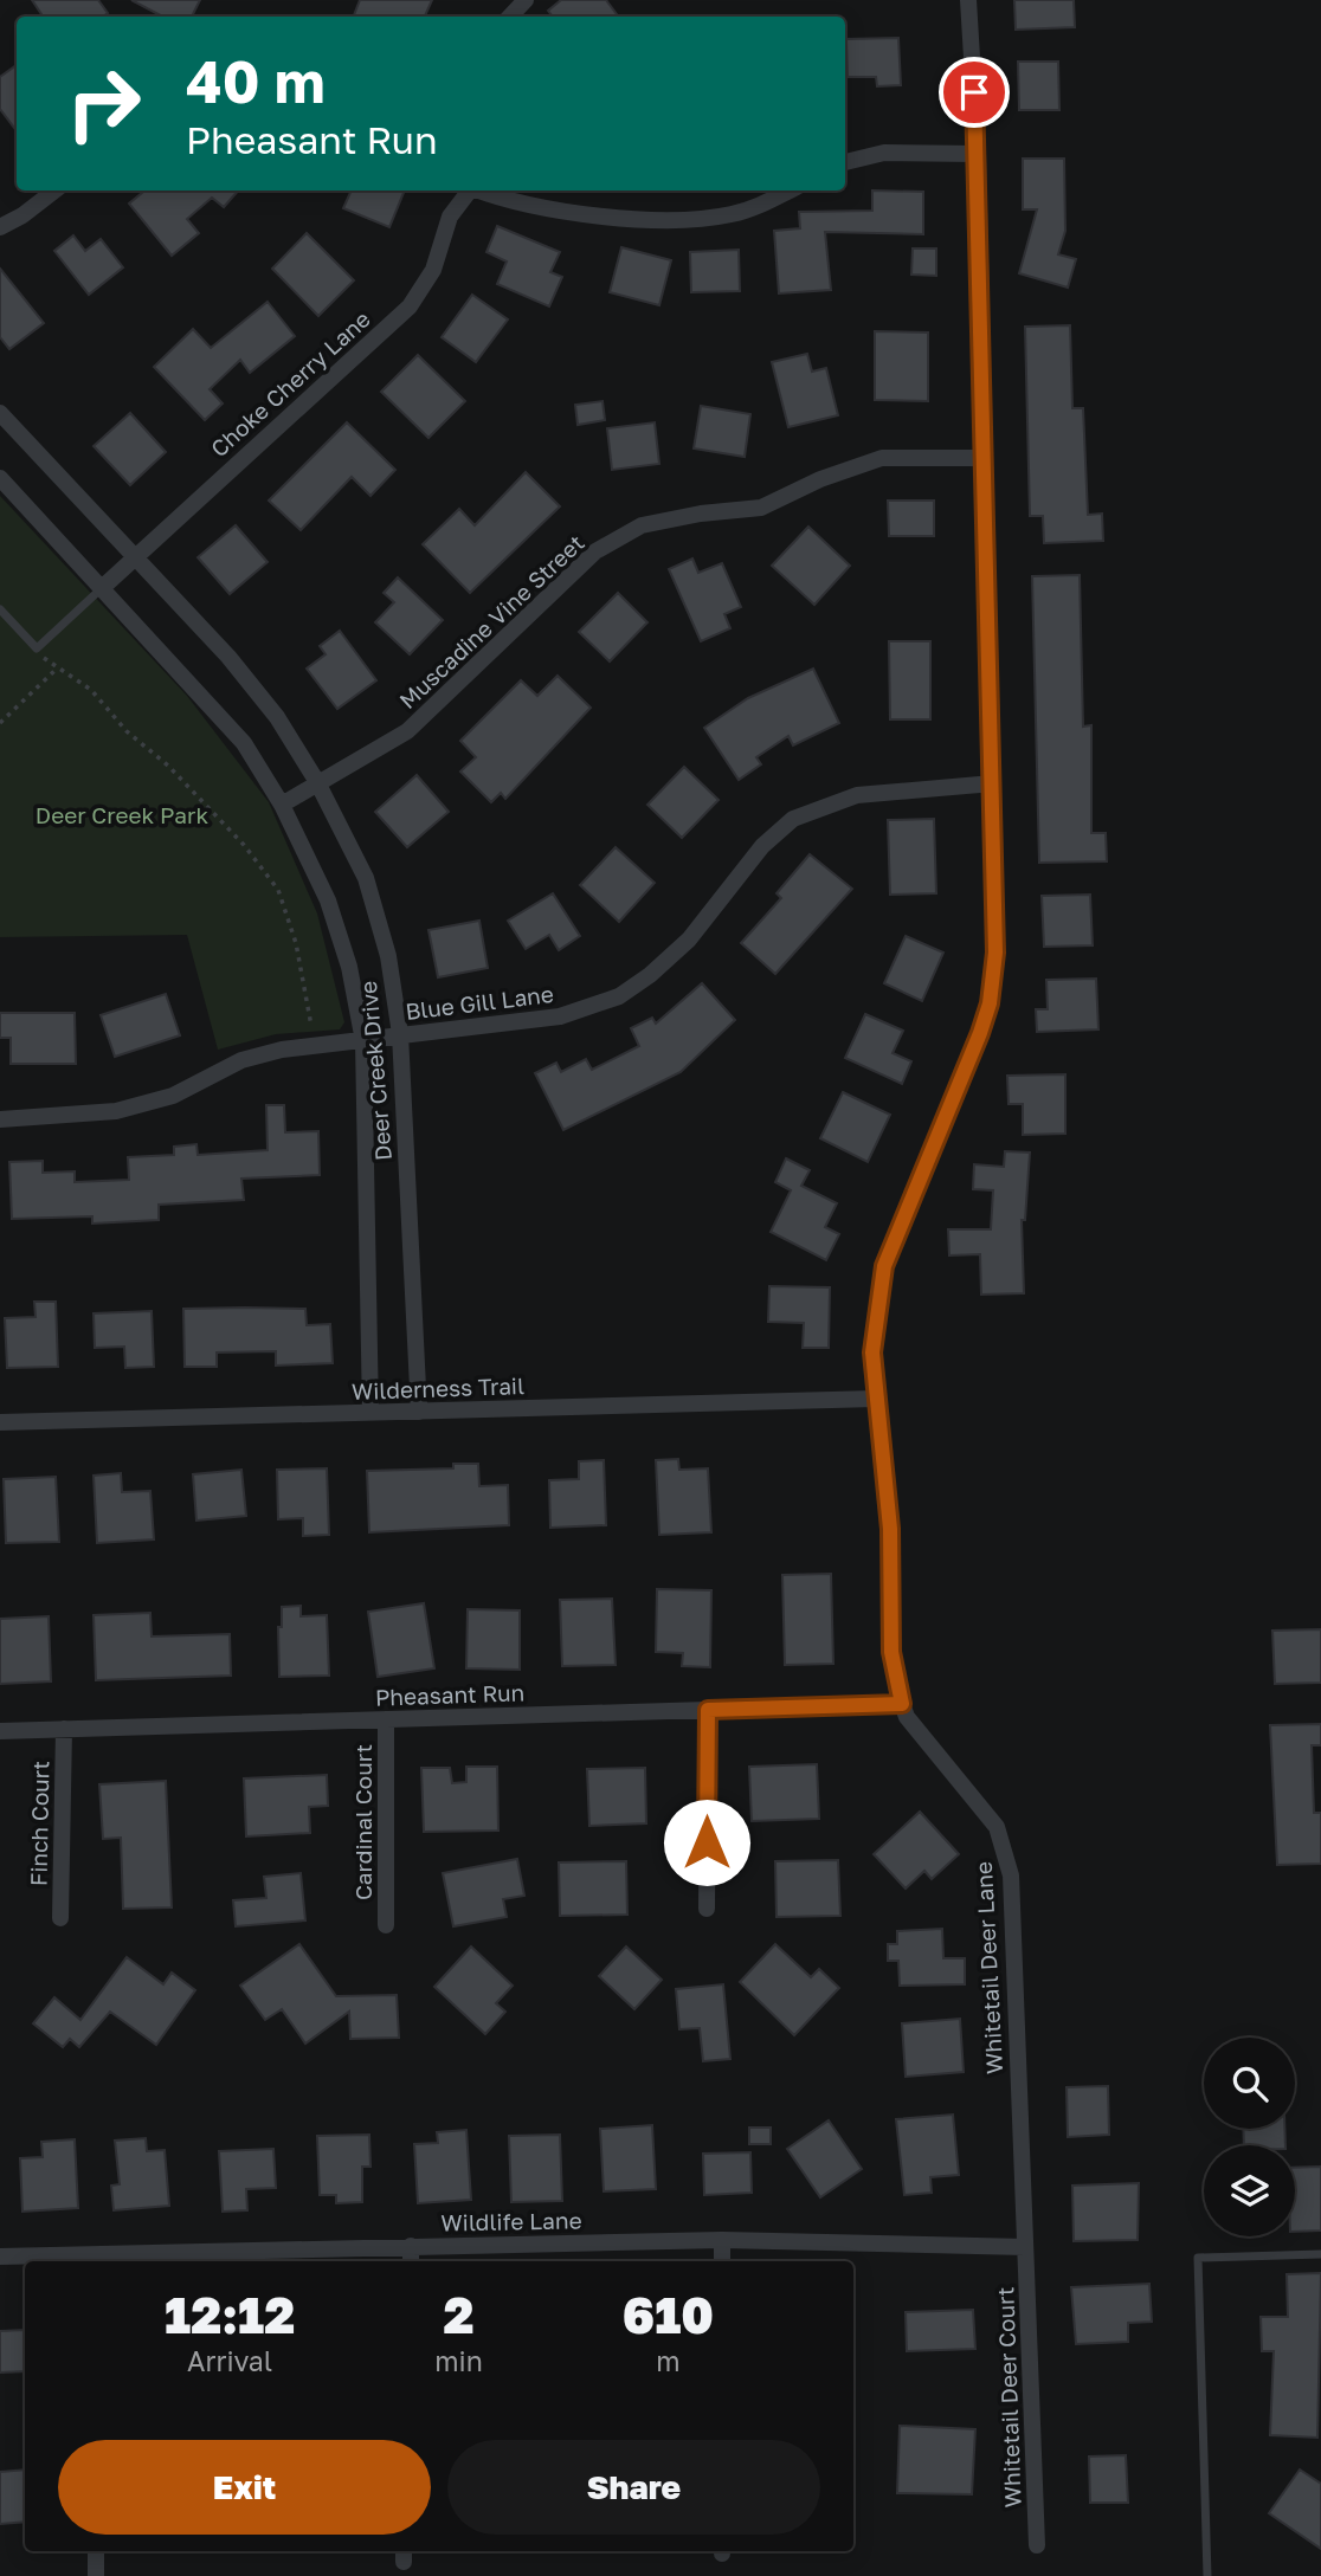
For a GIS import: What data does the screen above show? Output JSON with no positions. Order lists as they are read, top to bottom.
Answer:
{
  "streets": {
    "street": [
      "Choke Cherry Lane",
      "Muscadine Vine Street",
      "Blue Gill Lane",
      "Deer Creek Drive",
      "Wilderness Trail",
      "Pheasant Run",
      "Cardinal Court",
      "Finch Court",
      "Whitetail Deer Lane",
      "Wildlife Lane",
      "Whitetail Deer Court"
    ]
  },
  "crossings": [
    ["Choke Cherry Lane", "Deer Creek Drive"],
    ["Muscadine Vine Street", "Deer Creek Drive"],
    ["Muscadine Vine Street", "Whitetail Deer Lane"],
    ["Blue Gill Lane", "Deer Creek Drive"],
    ["Blue Gill Lane", "Whitetail Deer Lane"],
    ["Deer Creek Drive", "Wilderness Trail"],
    ["Wilderness Trail", "Whitetail Deer Lane"],
    ["Pheasant Run", "Cardinal Court"],
    ["Pheasant Run", "Finch Court"],
    ["Pheasant Run", "Whitetail Deer Lane"],
    ["Whitetail Deer Lane", "Wildlife Lane"],
    ["Whitetail Deer Lane", "Whitetail Deer Court"],
    ["Wildlife Lane", "Whitetail Deer Court"]
  ],
  "parks": ["Deer Creek Park"],
  "page": {
    "turn": ["40 m", "Pheasant Run"],
    "eta": [
      "12:12",
      "Arrival",
      "2",
      "min",
      "610",
      "m"
    ],
    "buttons": ["Exit", "Share"]
  }
}
